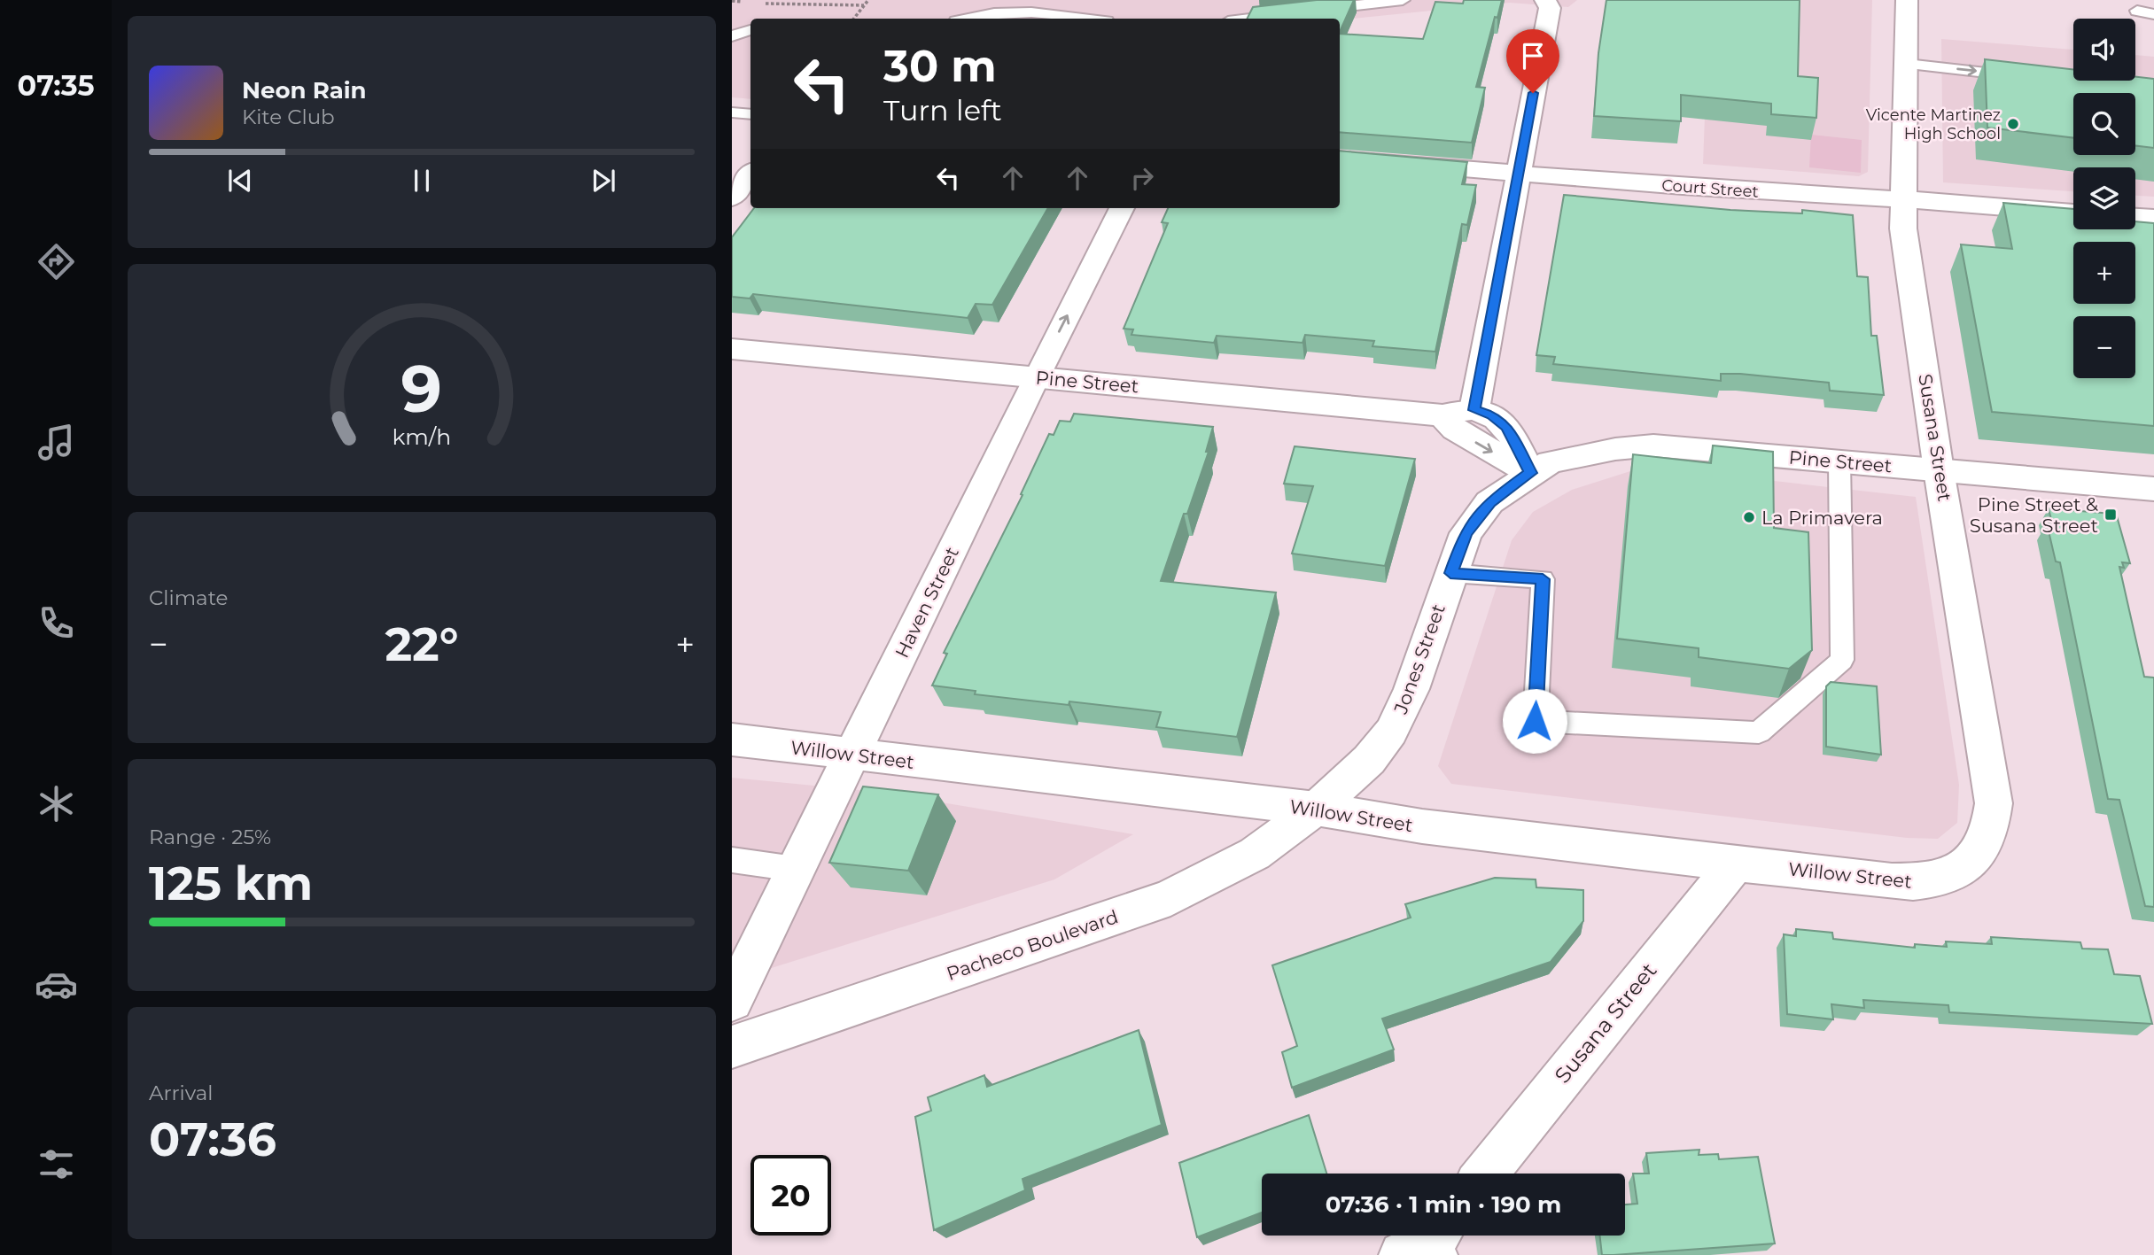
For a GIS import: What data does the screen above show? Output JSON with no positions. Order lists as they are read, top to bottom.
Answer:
{
  "streets": {
    "street": [
      "Court Street",
      "Pine Street",
      "Susana Street",
      "Haven Street",
      "Jones Street",
      "Willow Street",
      "Pacheco Boulevard"
    ]
  },
  "crossings": [
    ["Court Street", "Susana Street"],
    ["Pine Street", "Susana Street"],
    ["Pine Street", "Haven Street"],
    ["Pine Street", "Jones Street"],
    ["Susana Street", "Willow Street"],
    ["Haven Street", "Willow Street"],
    ["Jones Street", "Willow Street"],
    ["Jones Street", "Pacheco Boulevard"],
    ["Willow Street", "Pacheco Boulevard"]
  ],
  "places": {
    "other": ["Vicente Martinez High School", "La Primavera"],
    "transit": ["Pine Street & Susana Street"]
  },
  "page": {
    "tabs": "07:35",
    "map_buttons": ["+", "−"],
    "turn": ["30 m", "Turn left"],
    "song": ["Neon Rain", "Kite Club"],
    "tile": [
      "Climate",
      ["Range · 25%", "125 km"],
      ["Arrival", "07:36"]
    ],
    "heat": ["−", "22°", "+"],
    "limit": "20",
    "trip": "07:36 · 1 min · 190 m",
    "gauge": ["9", "km/h"]
  }
}
